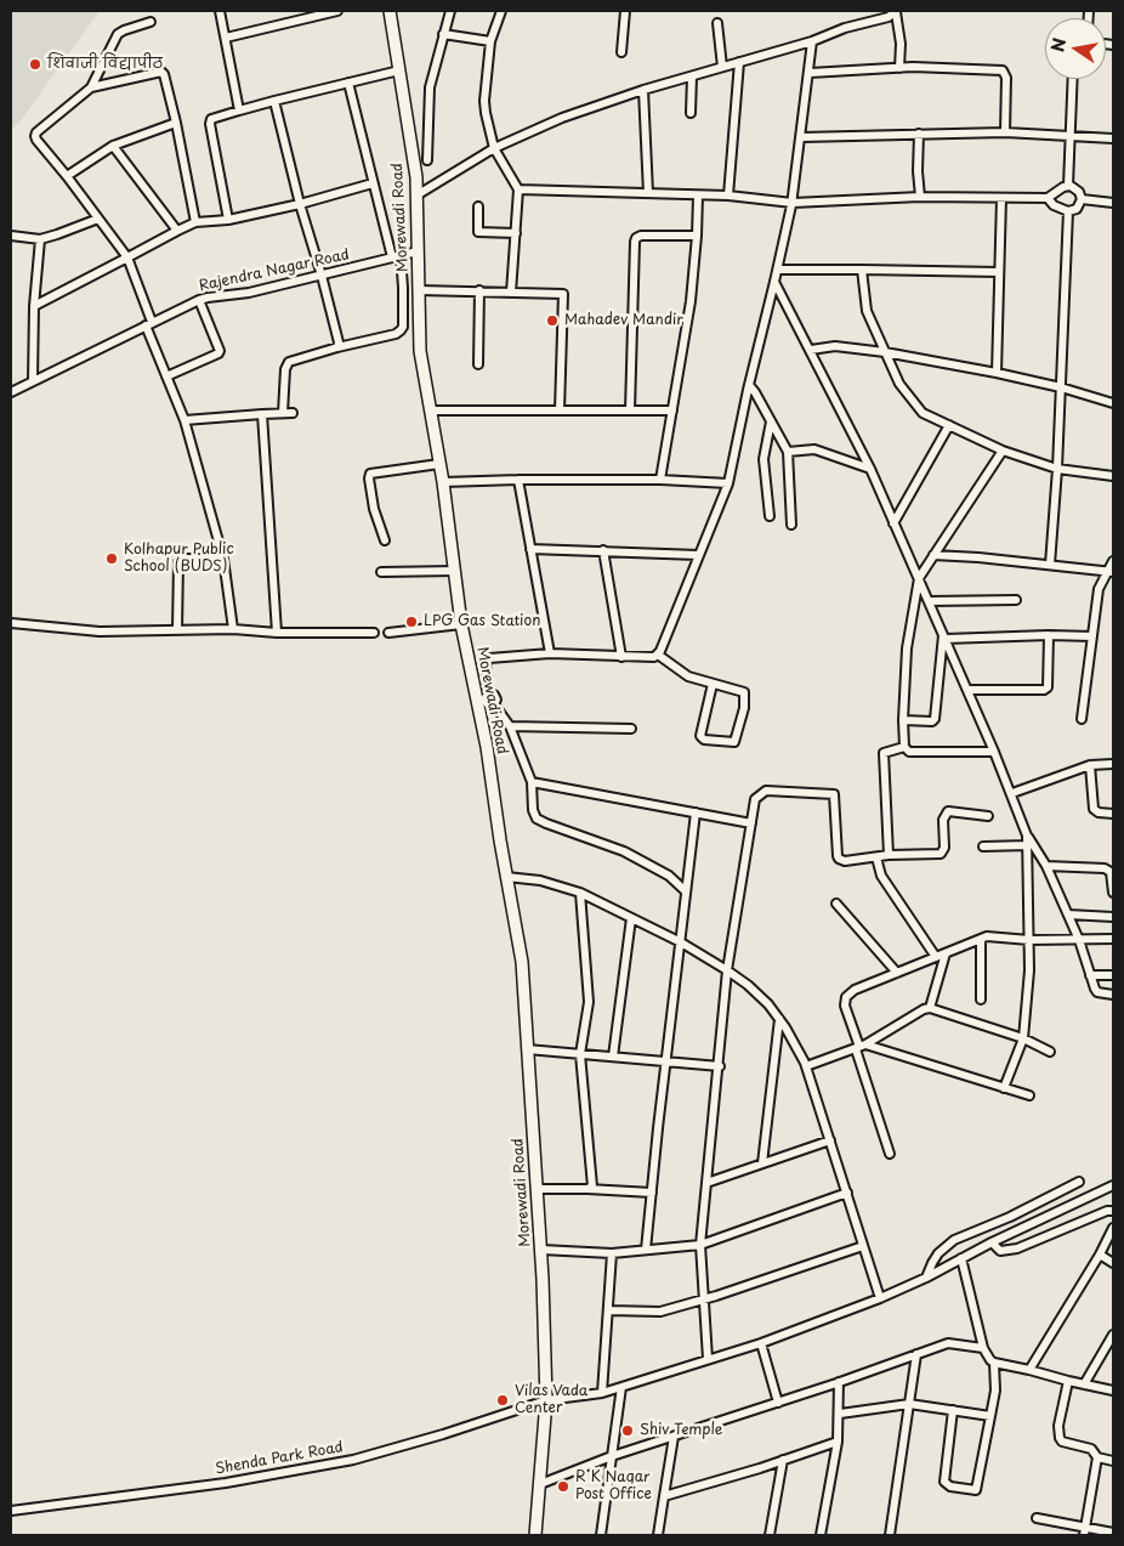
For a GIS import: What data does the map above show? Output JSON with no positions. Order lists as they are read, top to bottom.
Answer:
{
  "streets": {
    "main road": ["Morewadi Road"],
    "street": ["Rajendra Nagar Road", "Shenda Park Road"]
  },
  "crossings": [
    ["Morewadi Road", "Rajendra Nagar Road"],
    ["Morewadi Road", "Shenda Park Road"]
  ],
  "places": [
    "शिवाजी विद्यापीठ",
    "Mahadev Mandir",
    "Kolhapur Public School (BUDS)",
    "LPG Gas Station",
    "Vilas Vada Center",
    "Shiv Temple",
    "R K Nagar Post Office"
  ],
  "north": "left"
}
